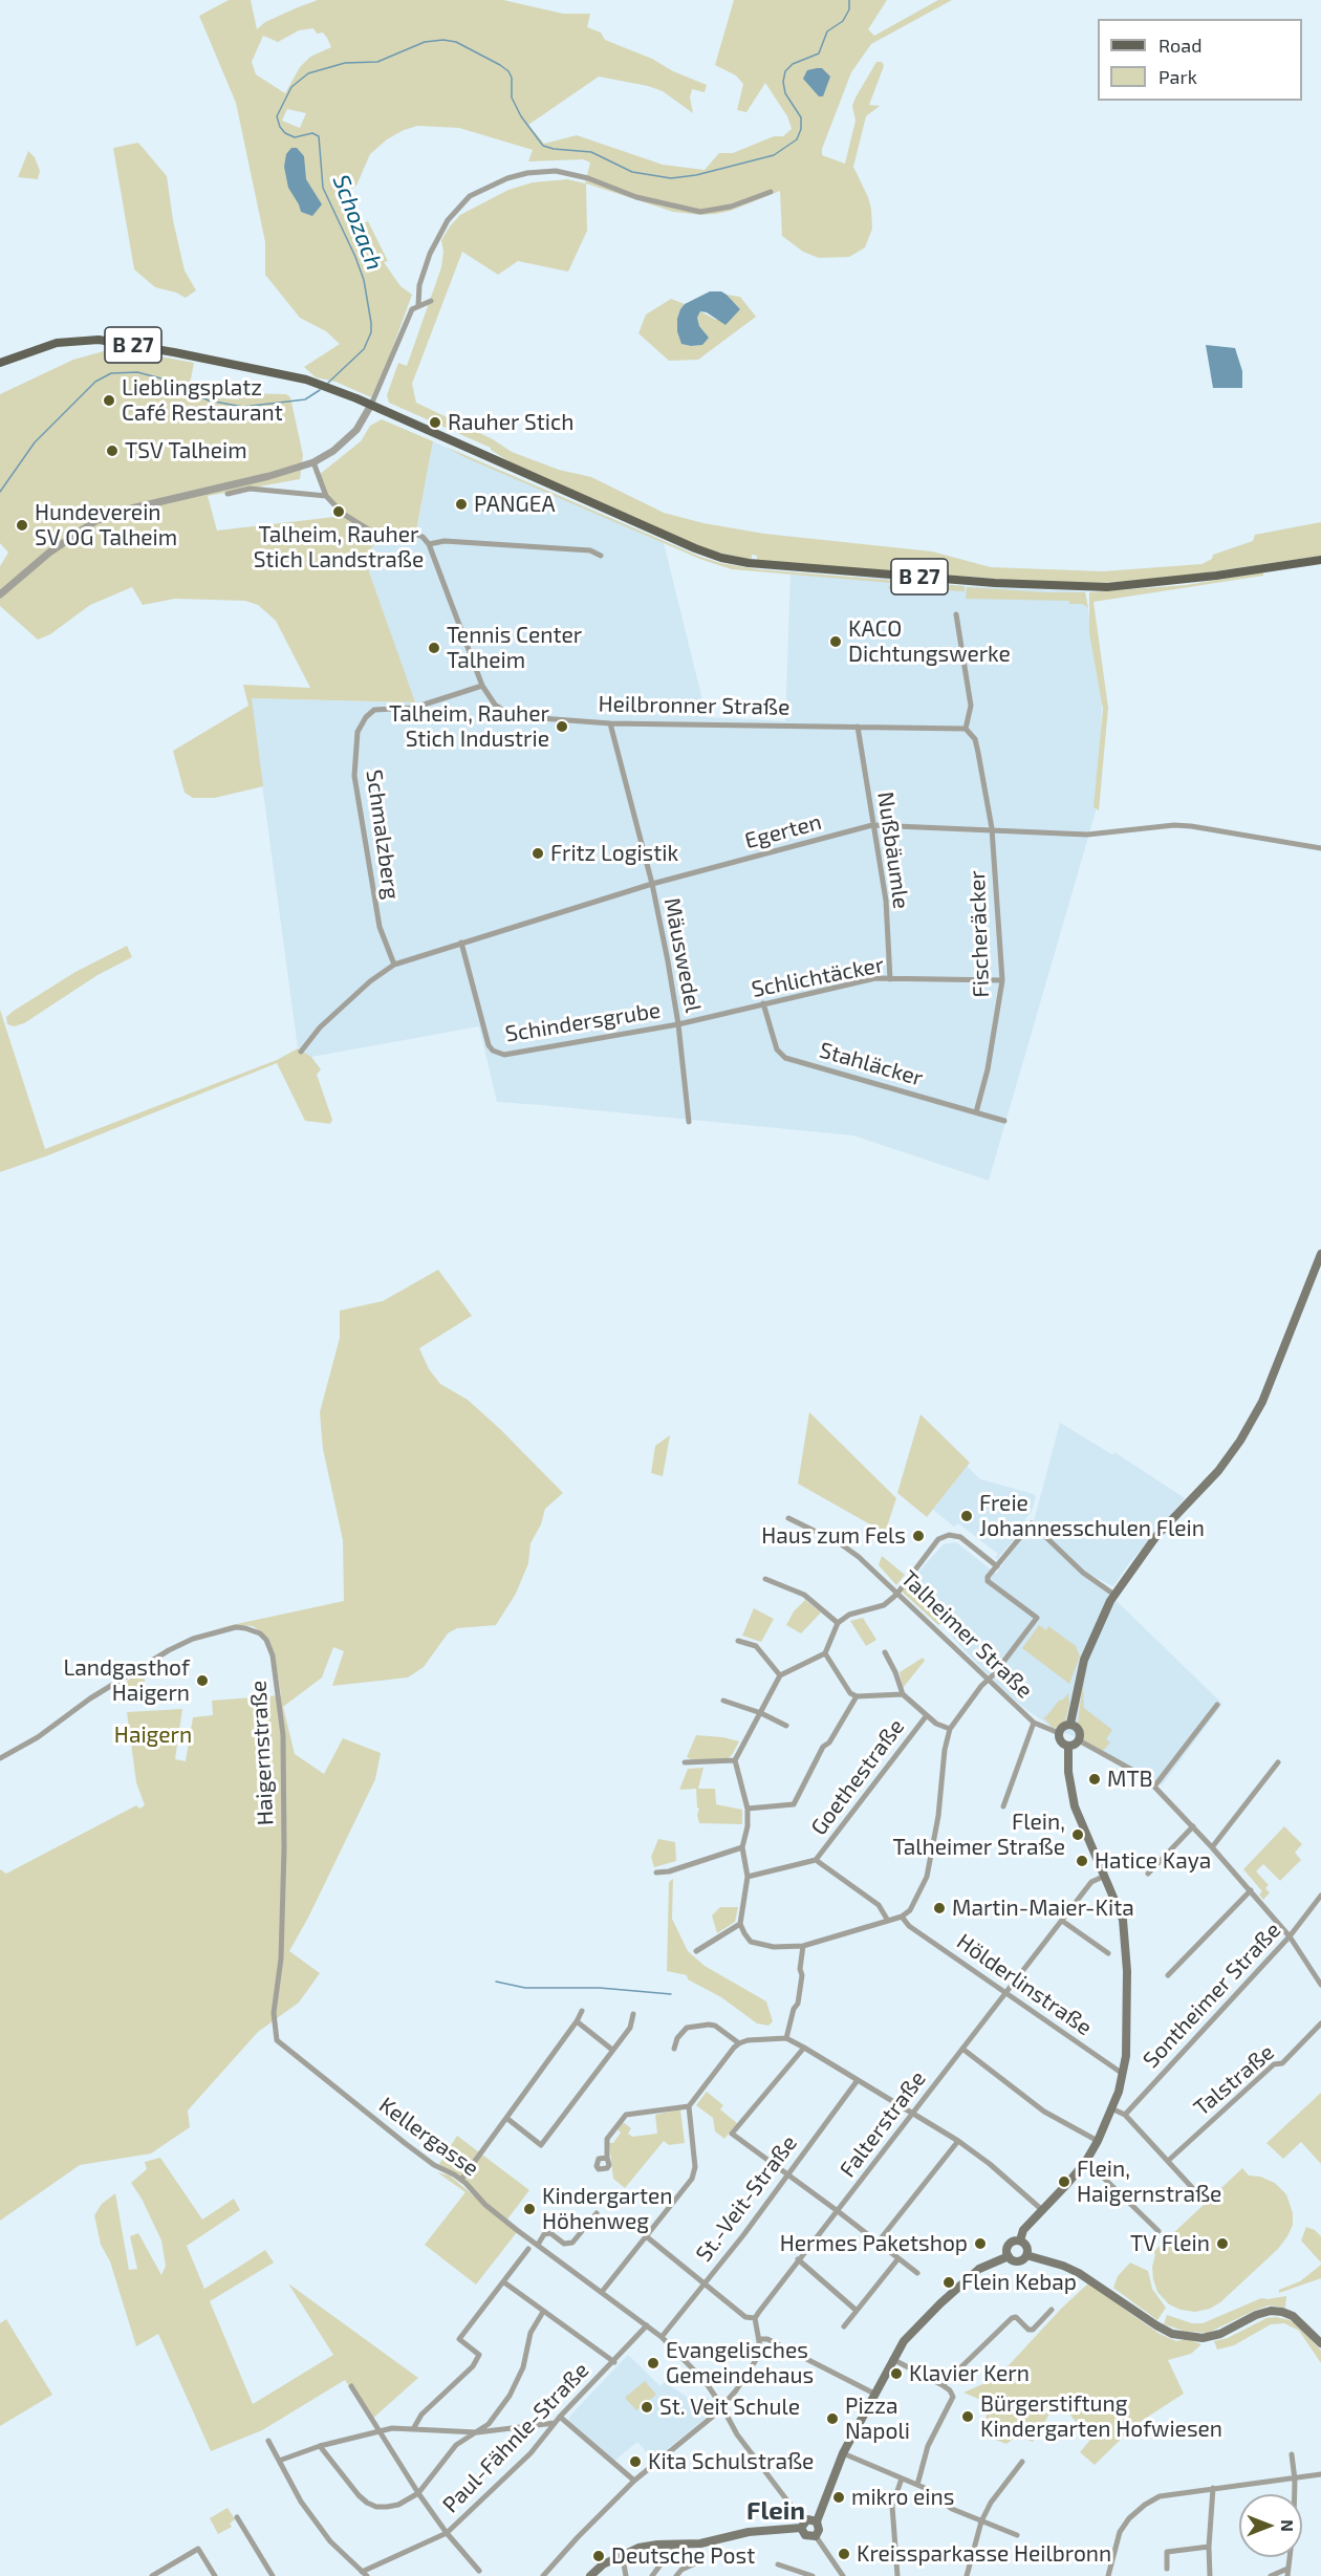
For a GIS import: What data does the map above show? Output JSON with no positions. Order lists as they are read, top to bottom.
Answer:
{
  "streets": {
    "main road": ["B 27"],
    "street": [
      "Heilbronner Straße",
      "Egerten",
      "Schmalzberg",
      "Nußbäumle",
      "Fischeräcker",
      "Mäuswedel",
      "Schlichtäcker",
      "Schindersgrube",
      "Stahläcker",
      "Talheimer Straße",
      "Haigernstraße",
      "Goethestraße",
      "Hölderlinstraße",
      "Sontheimer Straße",
      "Talstraße",
      "Falterstraße",
      "Kellergasse",
      "St.-Veit-Straße",
      "Paul-Fähnle-Straße"
    ]
  },
  "crossings": [
    ["Heilbronner Straße", "Schmalzberg"],
    ["Heilbronner Straße", "Nußbäumle"],
    ["Heilbronner Straße", "Mäuswedel"],
    ["Egerten", "Schmalzberg"],
    ["Egerten", "Nußbäumle"],
    ["Egerten", "Fischeräcker"],
    ["Egerten", "Mäuswedel"],
    ["Egerten", "Schindersgrube"],
    ["Nußbäumle", "Schlichtäcker"],
    ["Fischeräcker", "Schlichtäcker"],
    ["Fischeräcker", "Stahläcker"],
    ["Mäuswedel", "Schlichtäcker"],
    ["Mäuswedel", "Schindersgrube"],
    ["Schlichtäcker", "Schindersgrube"],
    ["Schlichtäcker", "Stahläcker"],
    ["Haigernstraße", "Kellergasse"],
    ["Hölderlinstraße", "Falterstraße"],
    ["Kellergasse", "St.-Veit-Straße"],
    ["Kellergasse", "Paul-Fähnle-Straße"]
  ],
  "districts": ["Flein"],
  "water": ["Schozach"],
  "parks": ["Haigern"],
  "places": [
    "Lieblingsplatz Café Restaurant",
    "Rauher Stich",
    "TSV Talheim",
    "PANGEA",
    "Talheim, Rauher Stich Landstraße",
    "Hundeverein SV OG Talheim",
    "KACO Dichtungswerke",
    "Tennis Center Talheim",
    "Talheim, Rauher Stich Industrie",
    "Fritz Logistik",
    "Freie Johannesschulen Flein",
    "Haus zum Fels",
    "Landgasthof Haigern",
    "MTB",
    "Flein, Talheimer Straße",
    "Hatice Kaya",
    "Martin-Maier-Kita",
    "Flein, Haigernstraße",
    "Kindergarten Höhenweg",
    "Hermes Paketshop",
    "TV Flein",
    "Flein Kebap",
    "Evangelisches Gemeindehaus",
    "Klavier Kern",
    "St. Veit Schule",
    "Bürgerstiftung Kindergarten Hofwiesen",
    "Pizza Napoli",
    "Kita Schulstraße",
    "mikro eins",
    "Kreissparkasse Heilbronn",
    "Deutsche Post"
  ],
  "legend": ["Road", "Park"],
  "north": "right"
}
